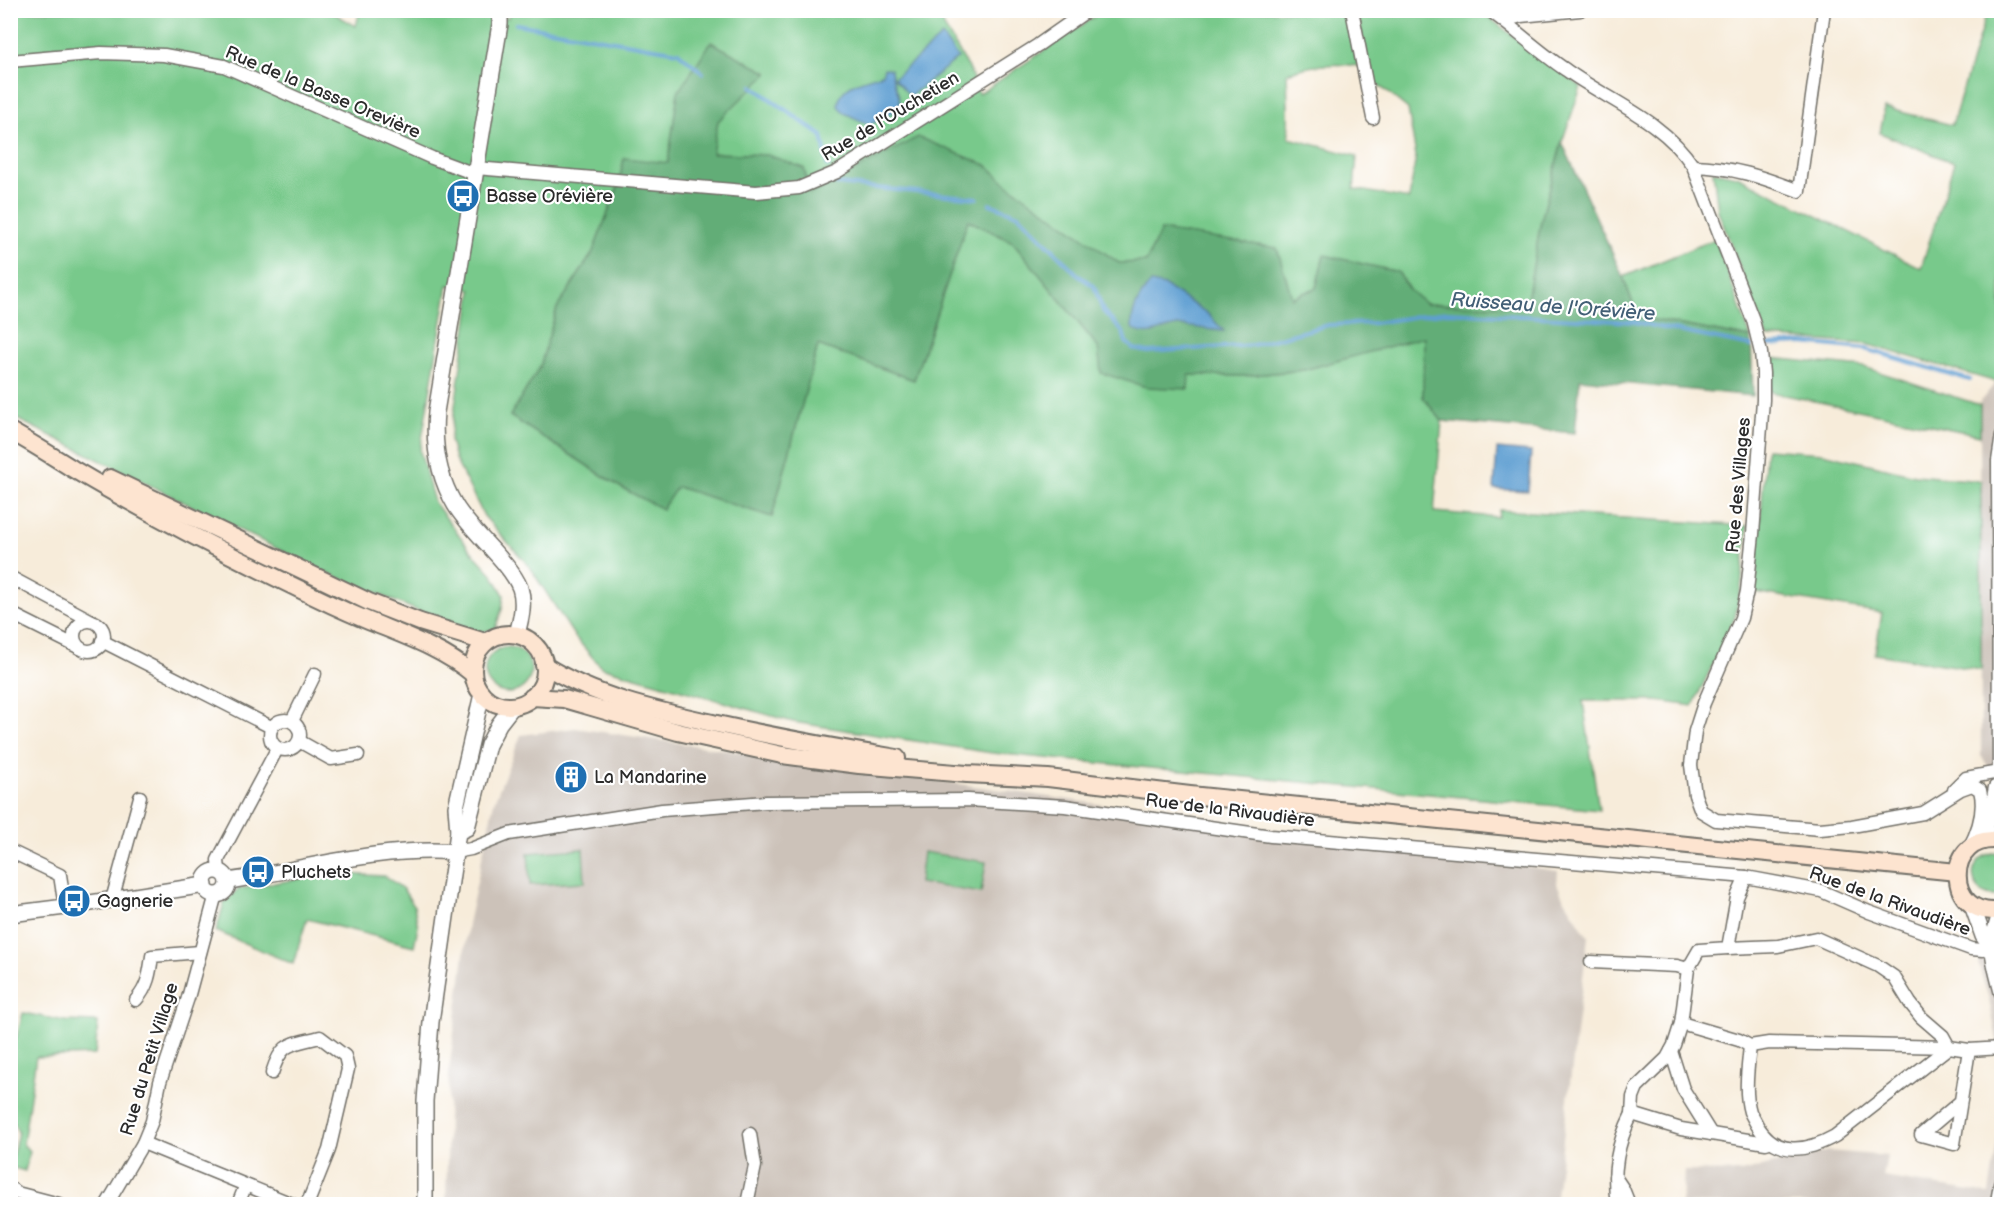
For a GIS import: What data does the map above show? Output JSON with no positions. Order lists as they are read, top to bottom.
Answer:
{
  "streets": {
    "street": [
      "Rue de la Basse Orevière",
      "Rue de l'Ouchetien",
      "Rue des Villages",
      "Rue de la Rivaudière",
      "Rue du Petit Village"
    ]
  },
  "crossings": [
    ["Rue de la Basse Orevière", "Rue de l'Ouchetien"]
  ],
  "water": ["Ruisseau de l'Orévière"],
  "places": {
    "bus stop": ["Basse Orévière", "Pluchets", "Gagnerie"],
    "building": ["La Mandarine"]
  }
}
